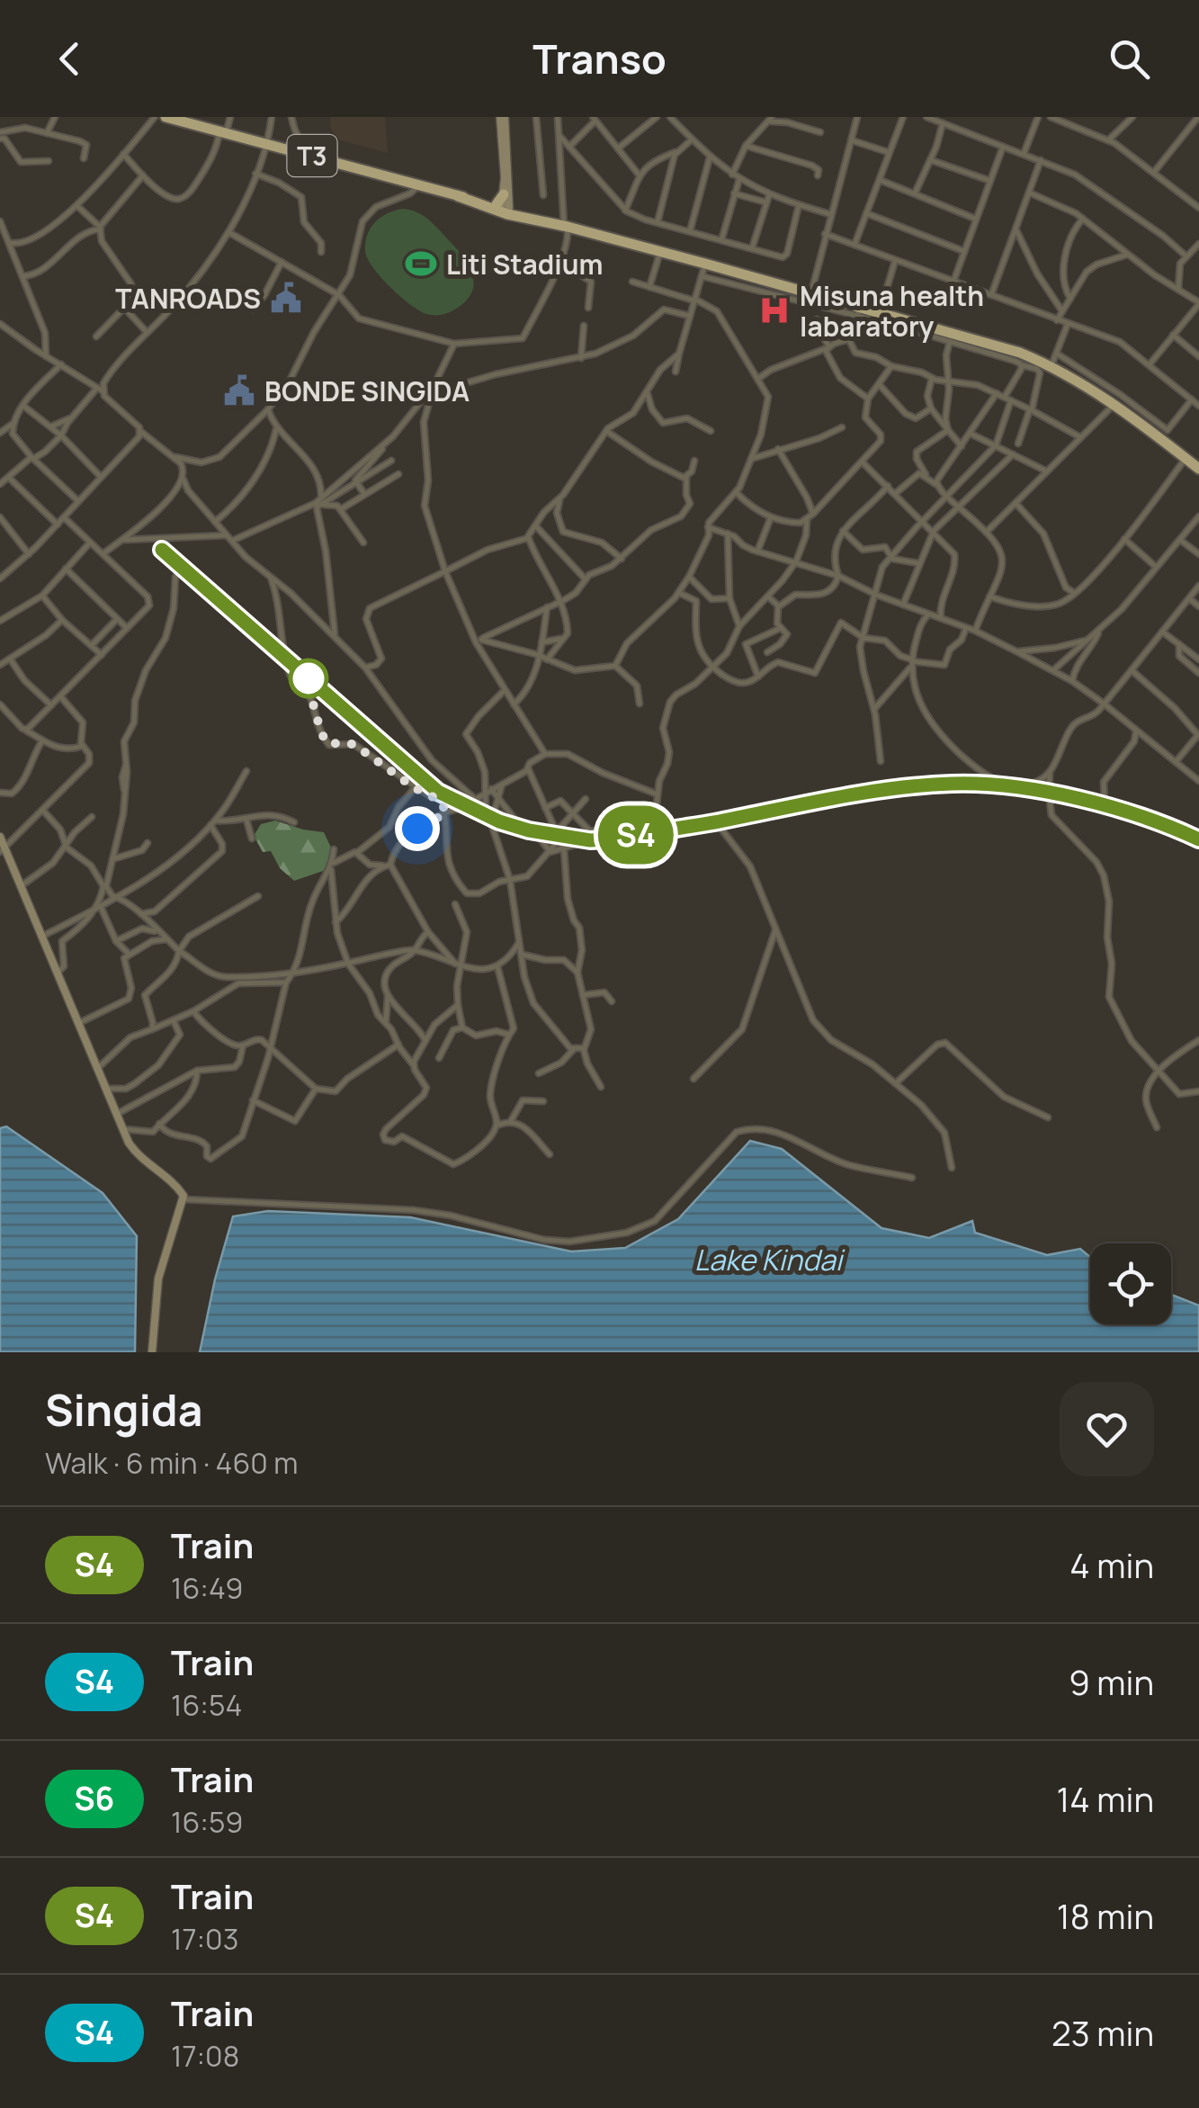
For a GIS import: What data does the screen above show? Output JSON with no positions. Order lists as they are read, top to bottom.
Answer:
{
  "streets": {
    "highway": ["T3"]
  },
  "water": ["Lake Kindai"],
  "places": {
    "sports": ["Liti Stadium"],
    "public building": ["TANROADS", "BONDE SINGIDA"],
    "hospital": ["Misuna health labaratory"]
  },
  "page": {
    "header": "Transo",
    "on_map": "S4",
    "heading": ["Singida", "Walk · 6 min · 460 m"],
    "list": [
      {
        "mark": "S4",
        "name": "Train",
        "note": "16:49",
        "value": "4 min"
      },
      {
        "mark": "S4",
        "name": "Train",
        "note": "16:54",
        "value": "9 min"
      },
      {
        "mark": "S6",
        "name": "Train",
        "note": "16:59",
        "value": "14 min"
      },
      {
        "mark": "S4",
        "name": "Train",
        "note": "17:03",
        "value": "18 min"
      },
      {
        "mark": "S4",
        "name": "Train",
        "note": "17:08",
        "value": "23 min"
      }
    ]
  }
}
